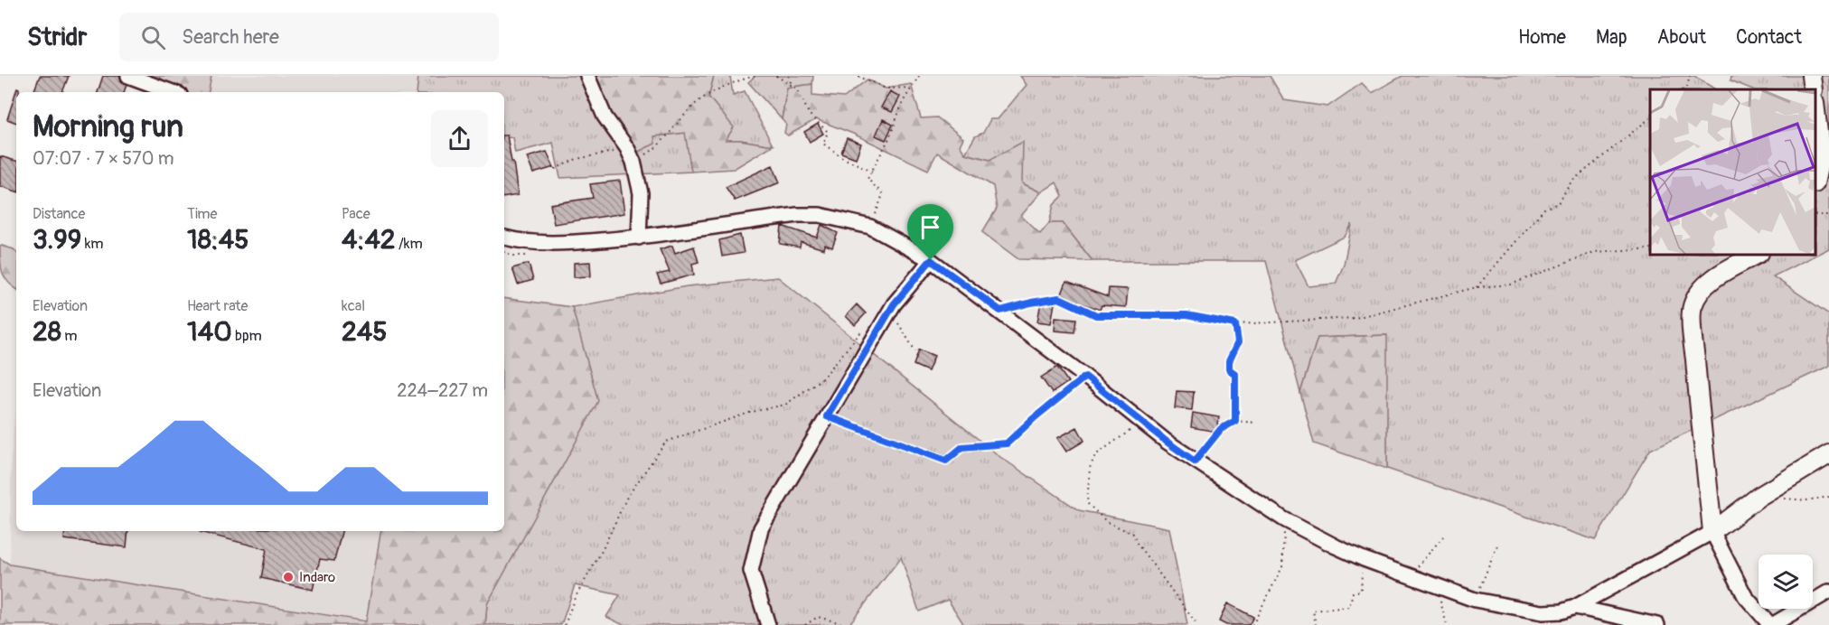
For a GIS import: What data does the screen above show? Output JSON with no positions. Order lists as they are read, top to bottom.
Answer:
{
  "places": ["Indaro"],
  "page": {
    "header": "Stridr",
    "search": "Search here",
    "nav": [
      "Home",
      "Map",
      "About",
      "Contact"
    ],
    "heading": ["Morning run", "07:07 · 7 × 570 m"],
    "stats": [
      ["Distance", "3.99 km"],
      ["Time", "18:45"],
      ["Pace", "4:42 /km"],
      ["Elevation", "28 m"],
      ["Heart rate", "140 bpm"],
      ["kcal", "245"]
    ],
    "chart": ["Elevation", "224–227 m"]
  }
}
